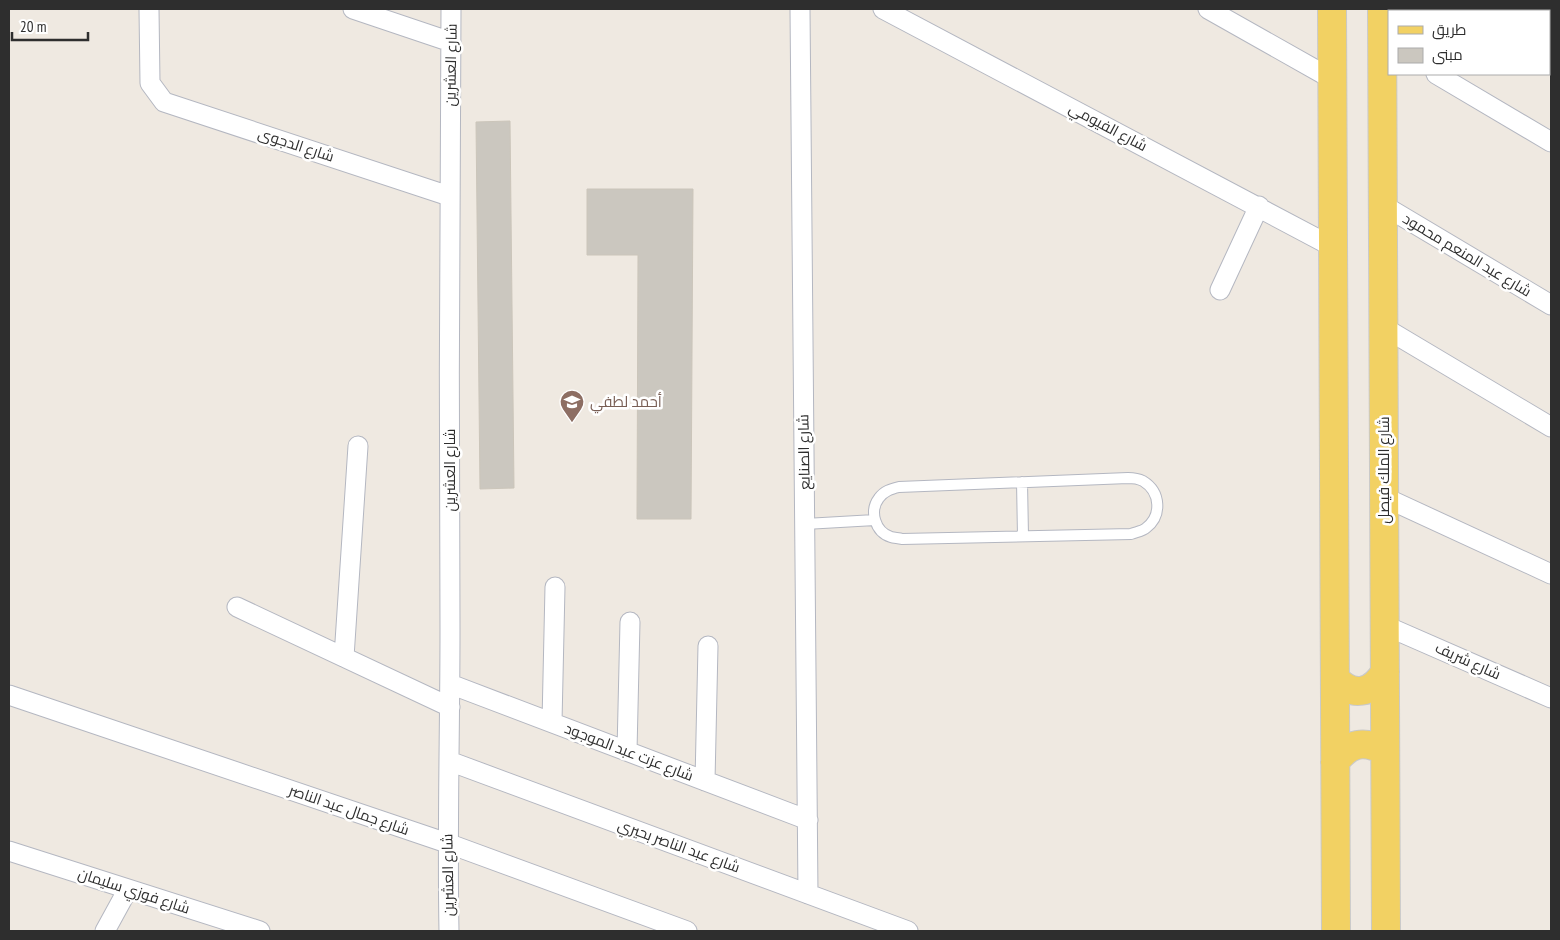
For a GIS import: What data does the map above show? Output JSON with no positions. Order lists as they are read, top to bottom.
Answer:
{
  "streets": {
    "main road": ["شارع الملك فيصل"],
    "street": [
      "شارع العشرين",
      "شارع الفيومي",
      "شارع الدجوى",
      "شارع عبد المنعم محمود",
      "شارع الصنايع",
      "شارع شريف",
      "شارع عزت عبد الموجود",
      "شارع جمال عبد الناصر",
      "شارع عبد الناصر بحيري",
      "شارع فوزي سليمان"
    ]
  },
  "crossings": [
    ["شارع العشرين", "شارع الدجوى"],
    ["شارع العشرين", "شارع عزت عبد الموجود"],
    ["شارع العشرين", "شارع جمال عبد الناصر"],
    ["شارع العشرين", "شارع عبد الناصر بحيري"],
    ["شارع عبد المنعم محمود", "شارع الملك فيصل"],
    ["شارع الصنايع", "شارع عزت عبد الموجود"],
    ["شارع الصنايع", "شارع عبد الناصر بحيري"],
    ["شارع الملك فيصل", "شارع شريف"]
  ],
  "places": {
    "school or university": ["أحمد لطفي"]
  },
  "legend": ["طريق", "مبنى"],
  "scale_bar": "20 m"
}
